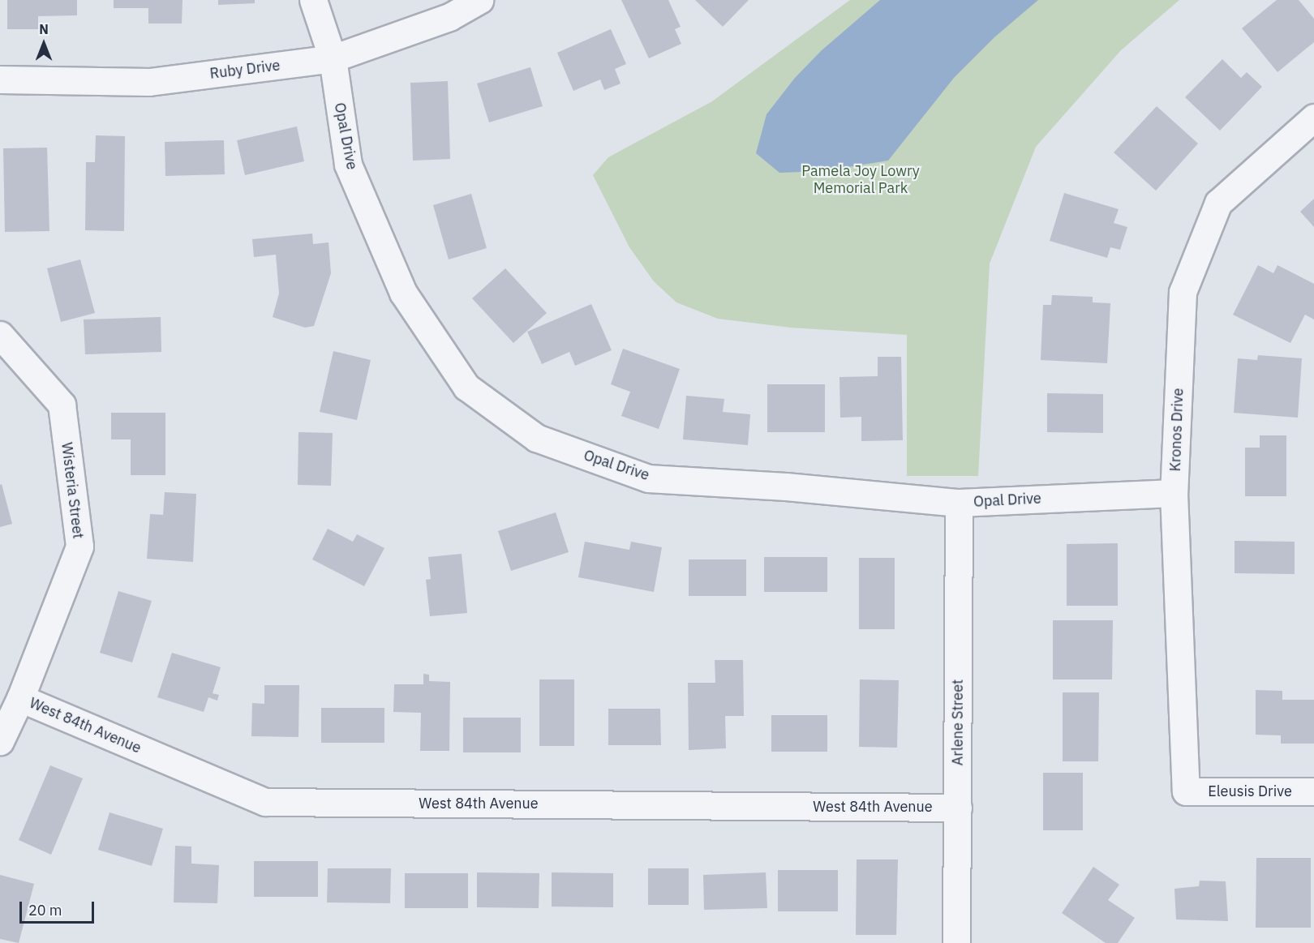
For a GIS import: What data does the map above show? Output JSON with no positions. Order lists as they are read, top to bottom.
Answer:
{
  "streets": {
    "street": [
      "Ruby Drive",
      "Opal Drive",
      "Kronos Drive",
      "Wisteria Street",
      "Arlene Street",
      "West 84th Avenue",
      "Eleusis Drive"
    ]
  },
  "crossings": [
    ["Ruby Drive", "Opal Drive"],
    ["Opal Drive", "Kronos Drive"],
    ["Opal Drive", "Arlene Street"],
    ["Kronos Drive", "Eleusis Drive"],
    ["Wisteria Street", "West 84th Avenue"],
    ["Arlene Street", "West 84th Avenue"]
  ],
  "parks": ["Pamela Joy Lowry Memorial Park"],
  "scale_bar": "20 m",
  "north": "top"
}
